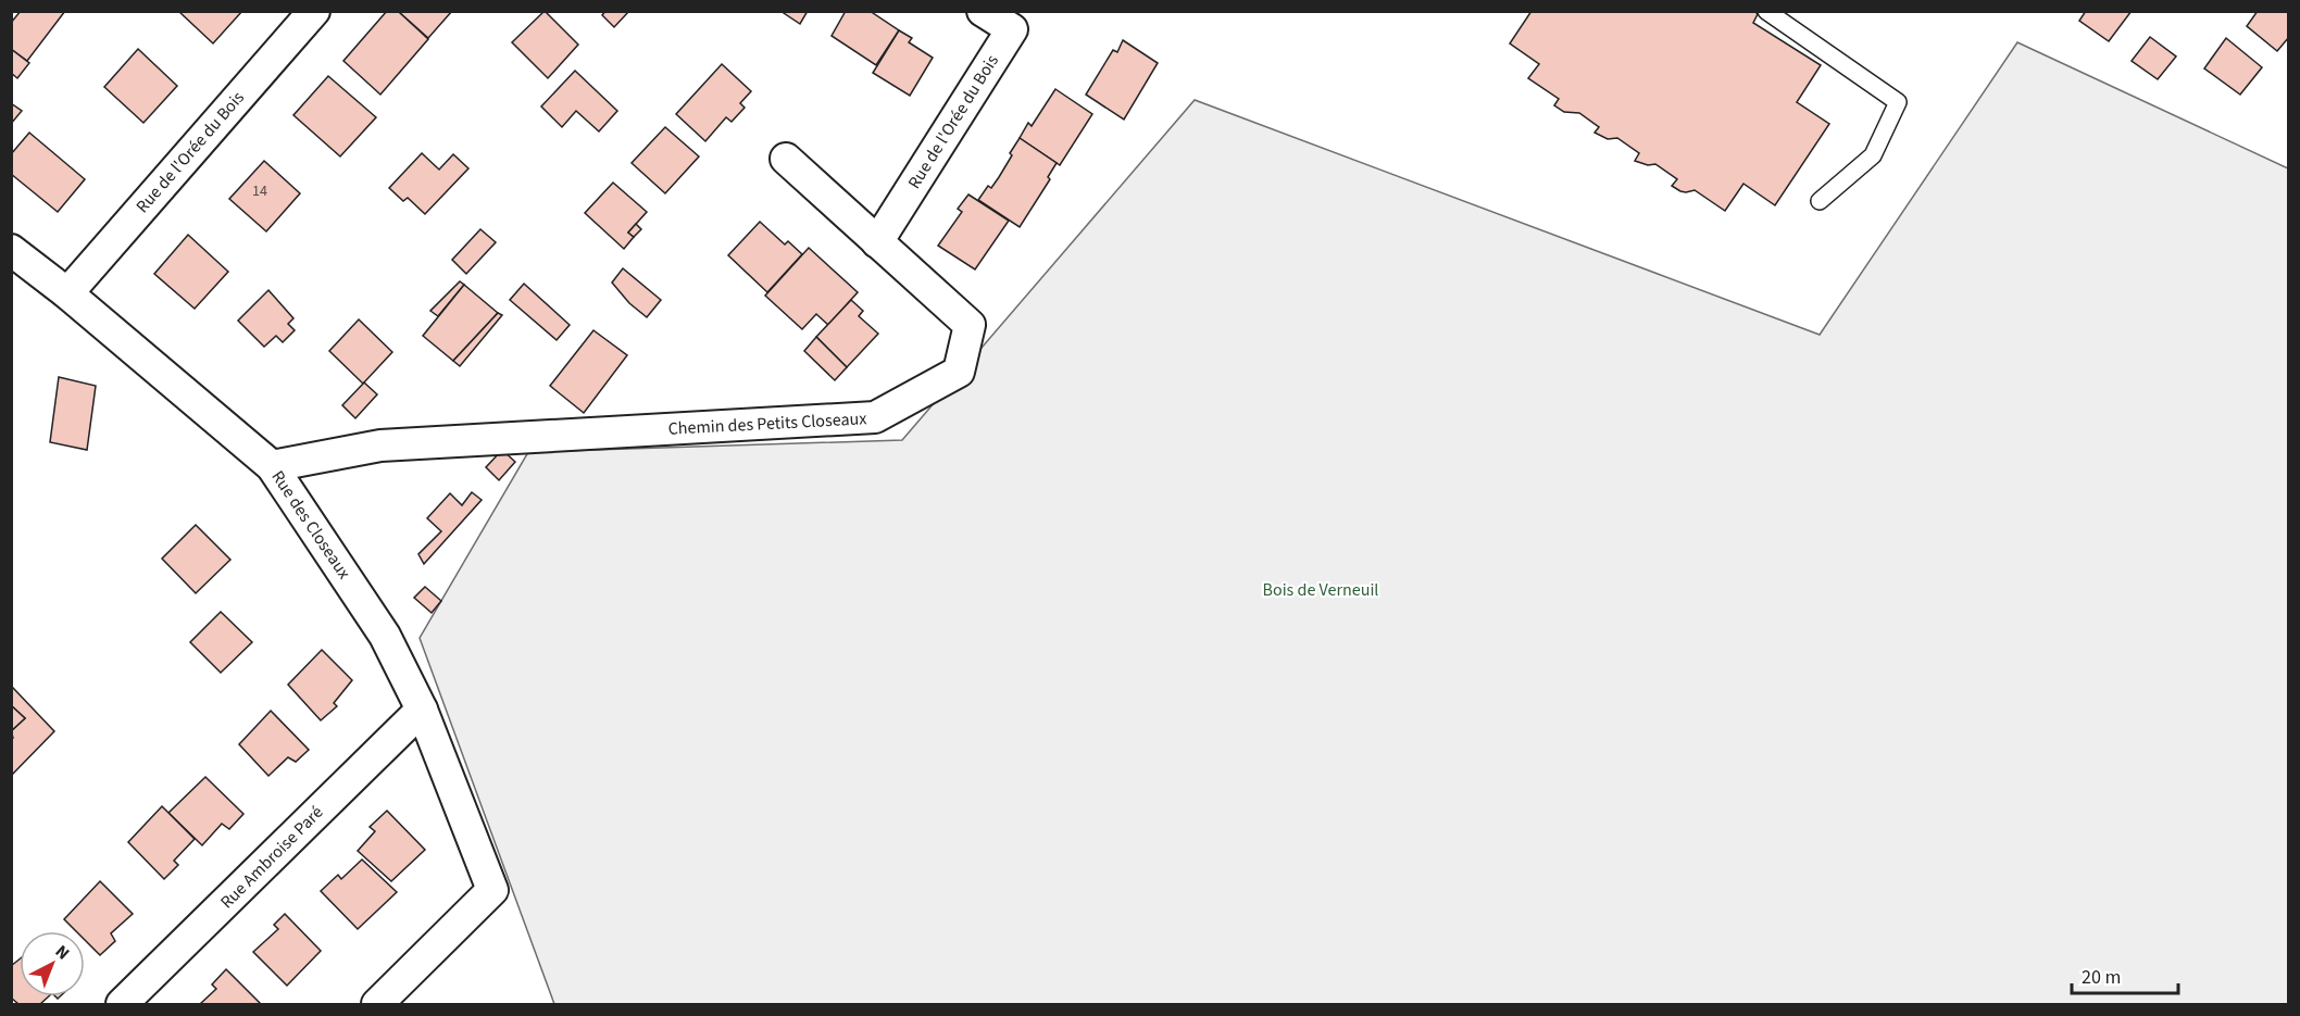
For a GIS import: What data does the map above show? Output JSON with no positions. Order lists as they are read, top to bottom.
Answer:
{
  "streets": {
    "street": [
      "Rue de l'Orée du Bois",
      "Chemin des Petits Closeaux",
      "Rue des Closeaux",
      "Rue Ambroise Paré"
    ]
  },
  "crossings": [
    ["Rue de l'Orée du Bois", "Chemin des Petits Closeaux"],
    ["Rue de l'Orée du Bois", "Rue des Closeaux"],
    ["Chemin des Petits Closeaux", "Rue des Closeaux"],
    ["Rue des Closeaux", "Rue Ambroise Paré"]
  ],
  "parks": ["Bois de Verneuil"],
  "house_numbers": ["14"],
  "scale_bar": "20 m",
  "north": "top right"
}
